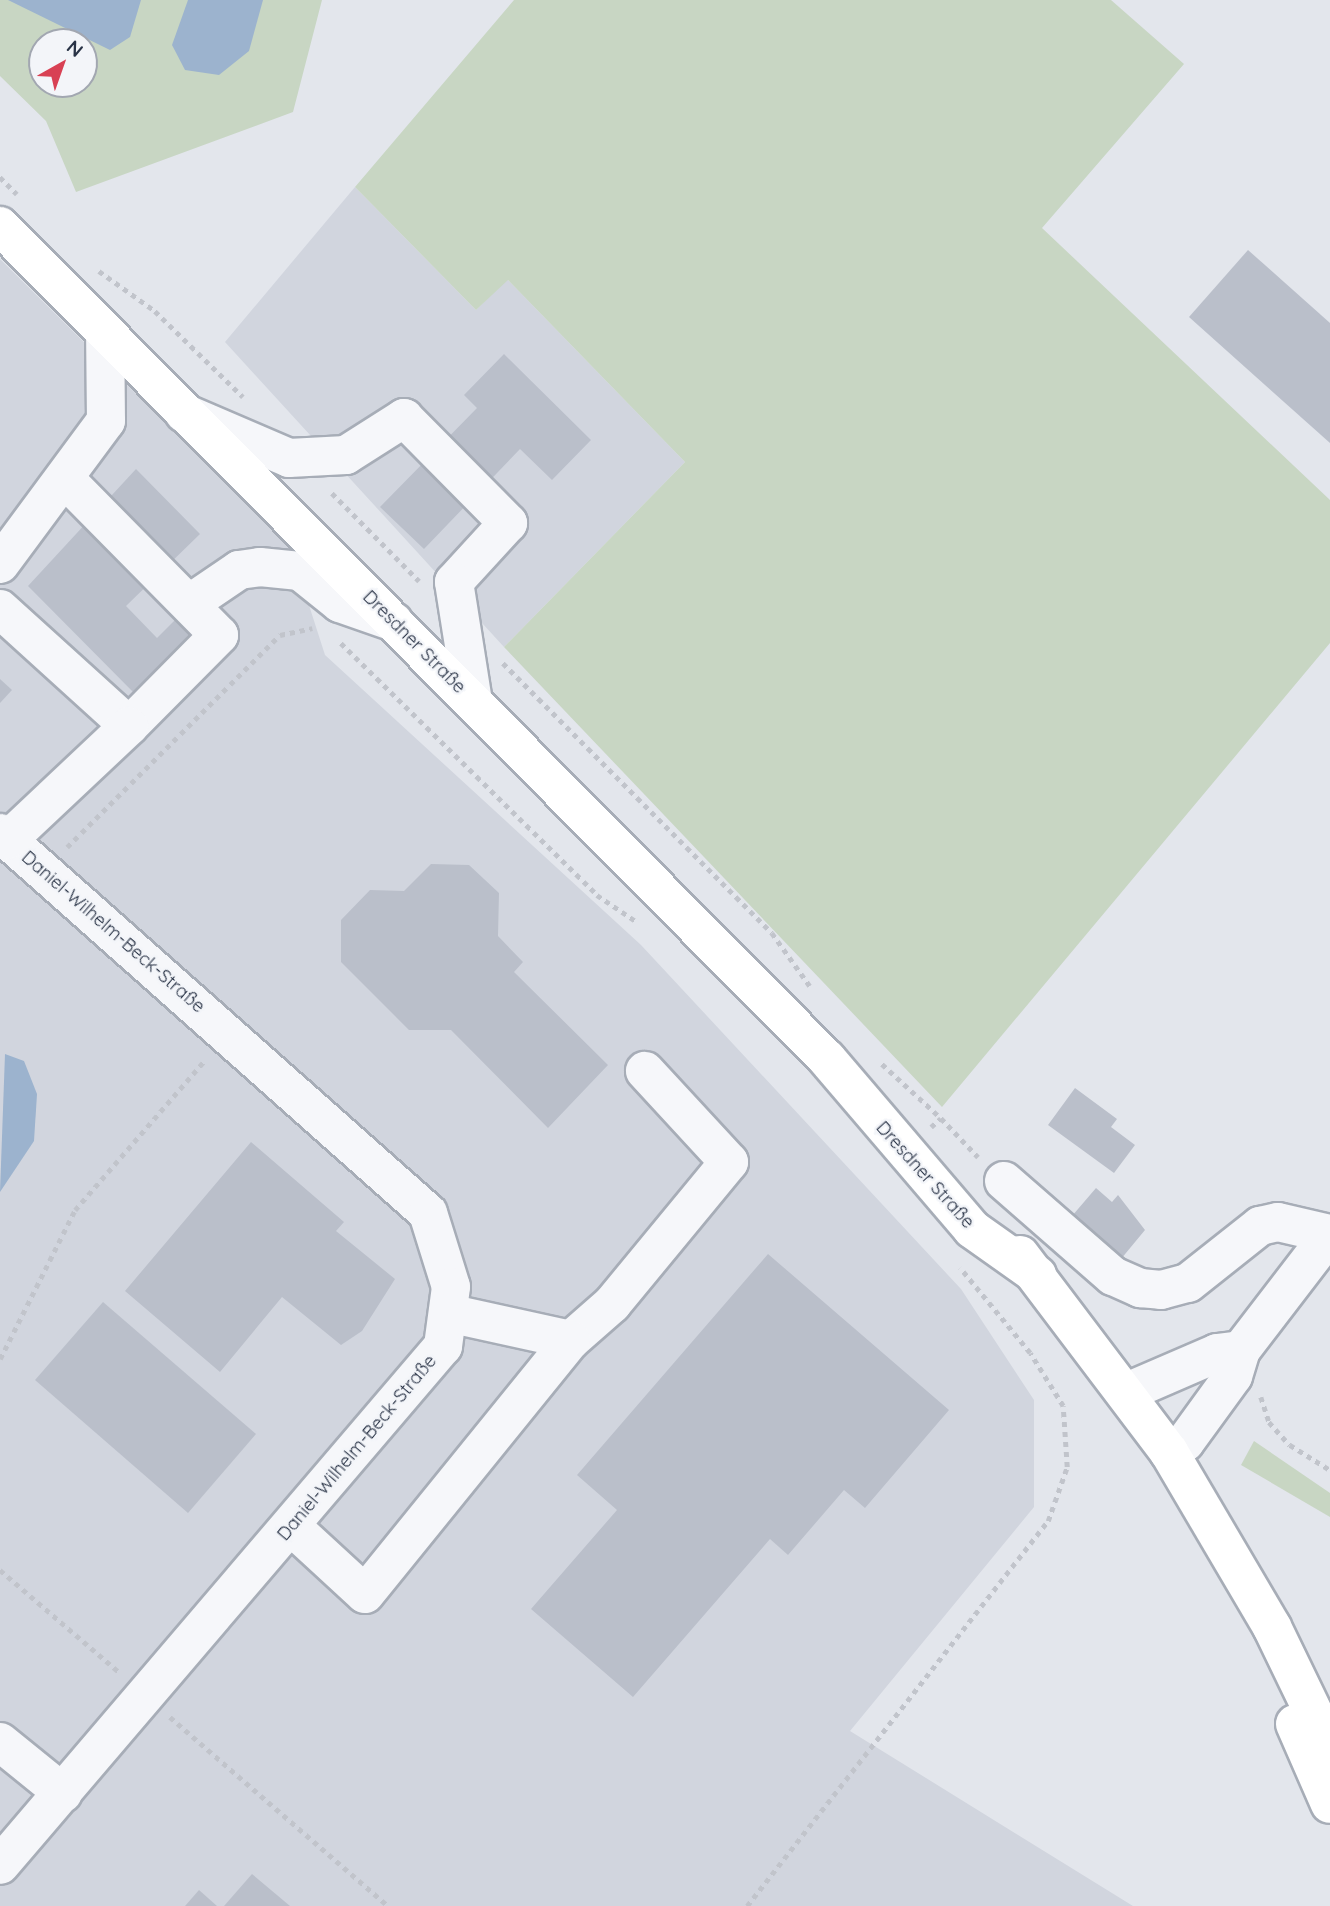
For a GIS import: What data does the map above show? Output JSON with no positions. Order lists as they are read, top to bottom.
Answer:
{
  "streets": {
    "main road": ["Dresdner Straße"],
    "street": ["Daniel-Wilhelm-Beck-Straße"]
  },
  "north": "top right"
}
